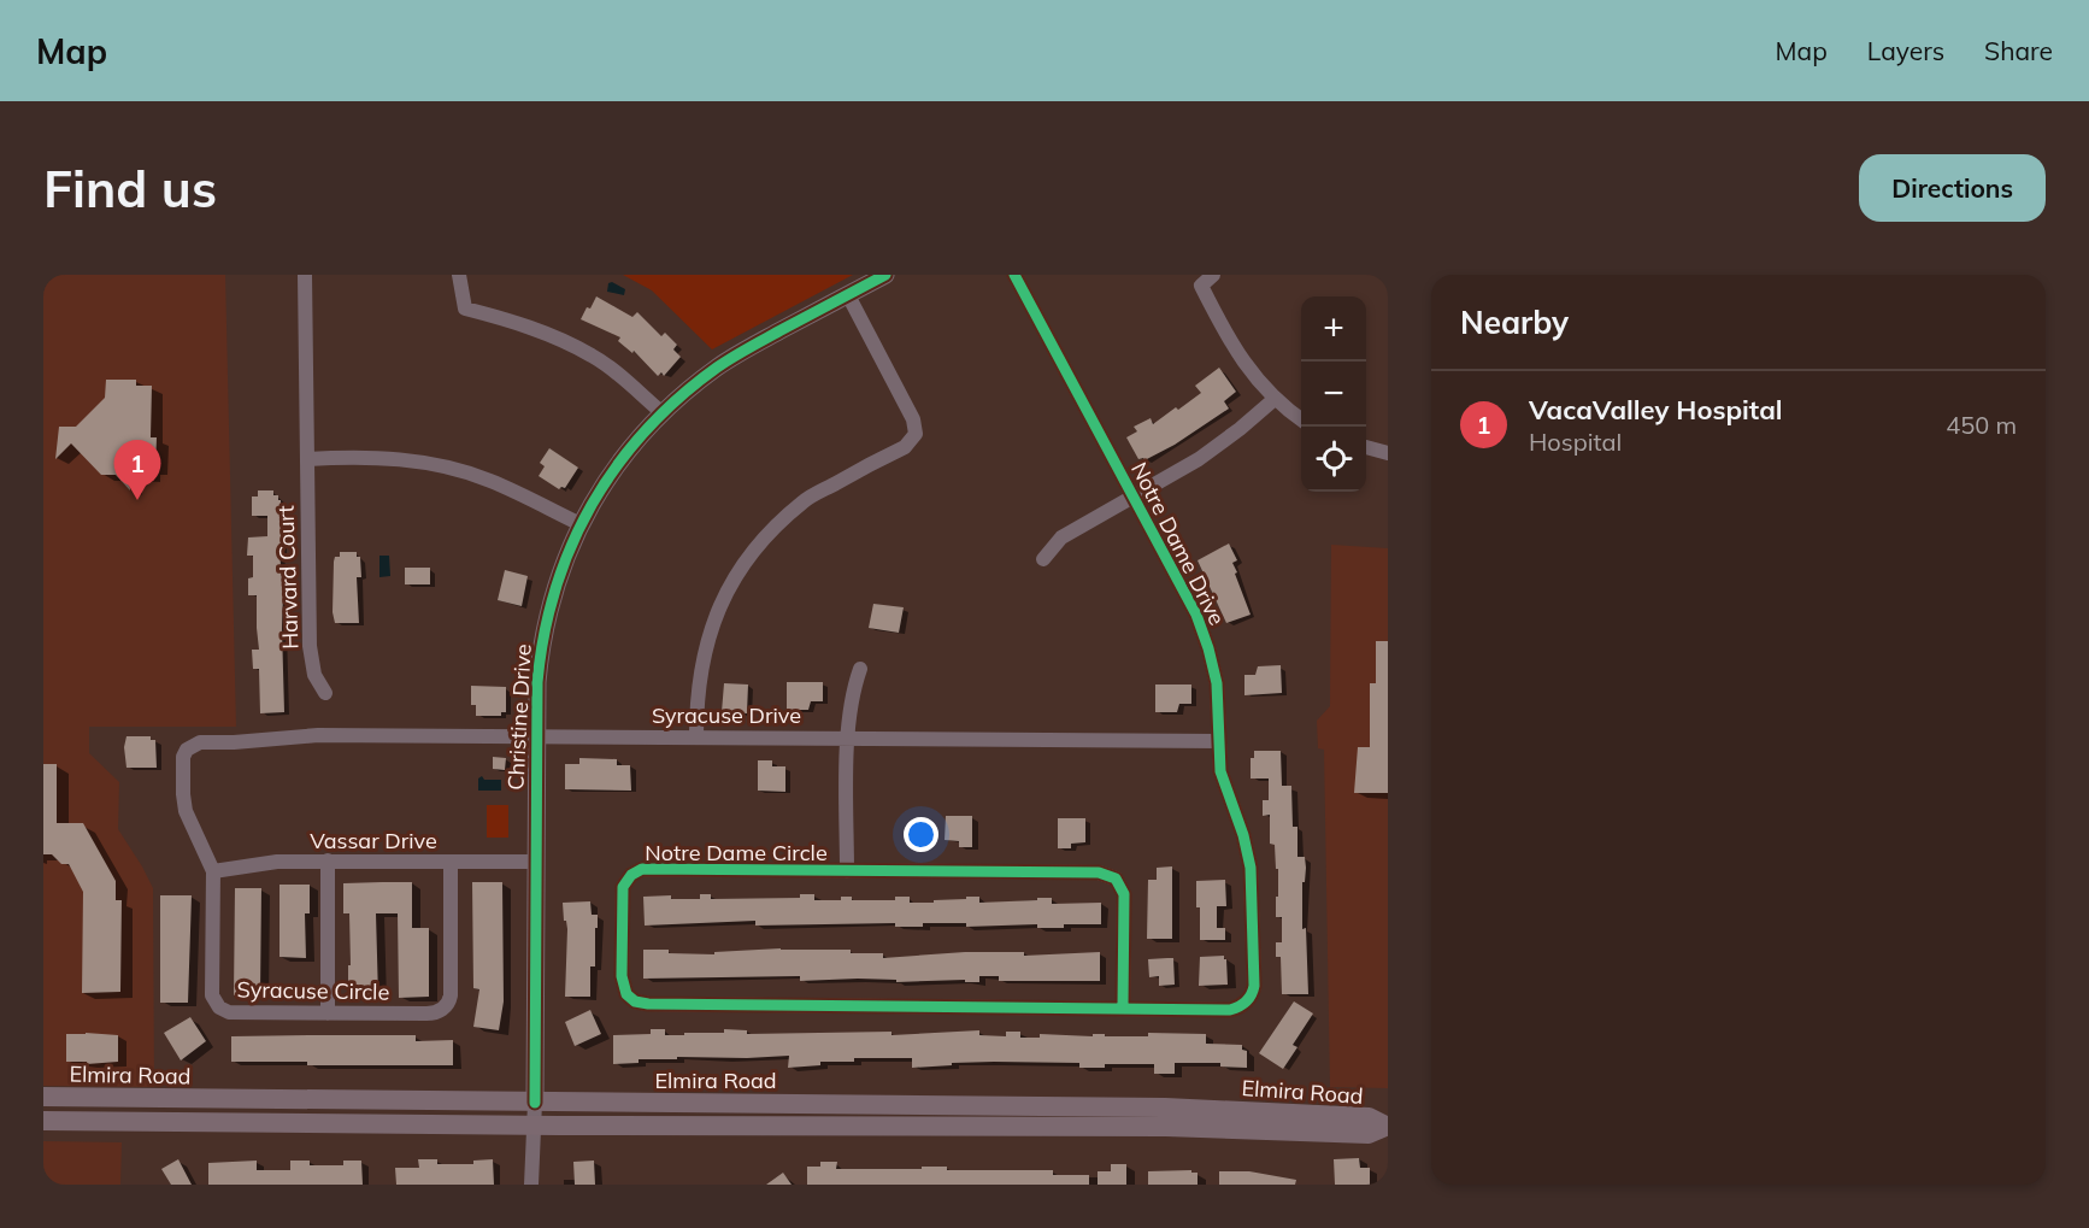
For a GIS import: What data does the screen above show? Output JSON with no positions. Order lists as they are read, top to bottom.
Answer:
{
  "streets": {
    "main road": ["Elmira Road"],
    "street": [
      "Notre Dame Drive",
      "Harvard Court",
      "Syracuse Drive",
      "Christine Drive",
      "Vassar Drive",
      "Notre Dame Circle",
      "Syracuse Circle"
    ]
  },
  "crossings": [
    ["Notre Dame Drive", "Syracuse Drive"],
    ["Notre Dame Drive", "Notre Dame Circle"],
    ["Syracuse Drive", "Christine Drive"],
    ["Syracuse Drive", "Syracuse Circle"],
    ["Christine Drive", "Vassar Drive"],
    ["Christine Drive", "Elmira Road"],
    ["Vassar Drive", "Syracuse Circle"]
  ],
  "page": {
    "header": "Map",
    "nav": ["Map", "Layers", "Share"],
    "buttons": "Directions",
    "title": "Find us",
    "heading": "Nearby",
    "map_buttons": ["+", "−"],
    "list": [
      {
        "mark": "1",
        "name": "VacaValley Hospital",
        "note": "Hospital",
        "value": "450 m"
      }
    ],
    "pins": "1"
  }
}
